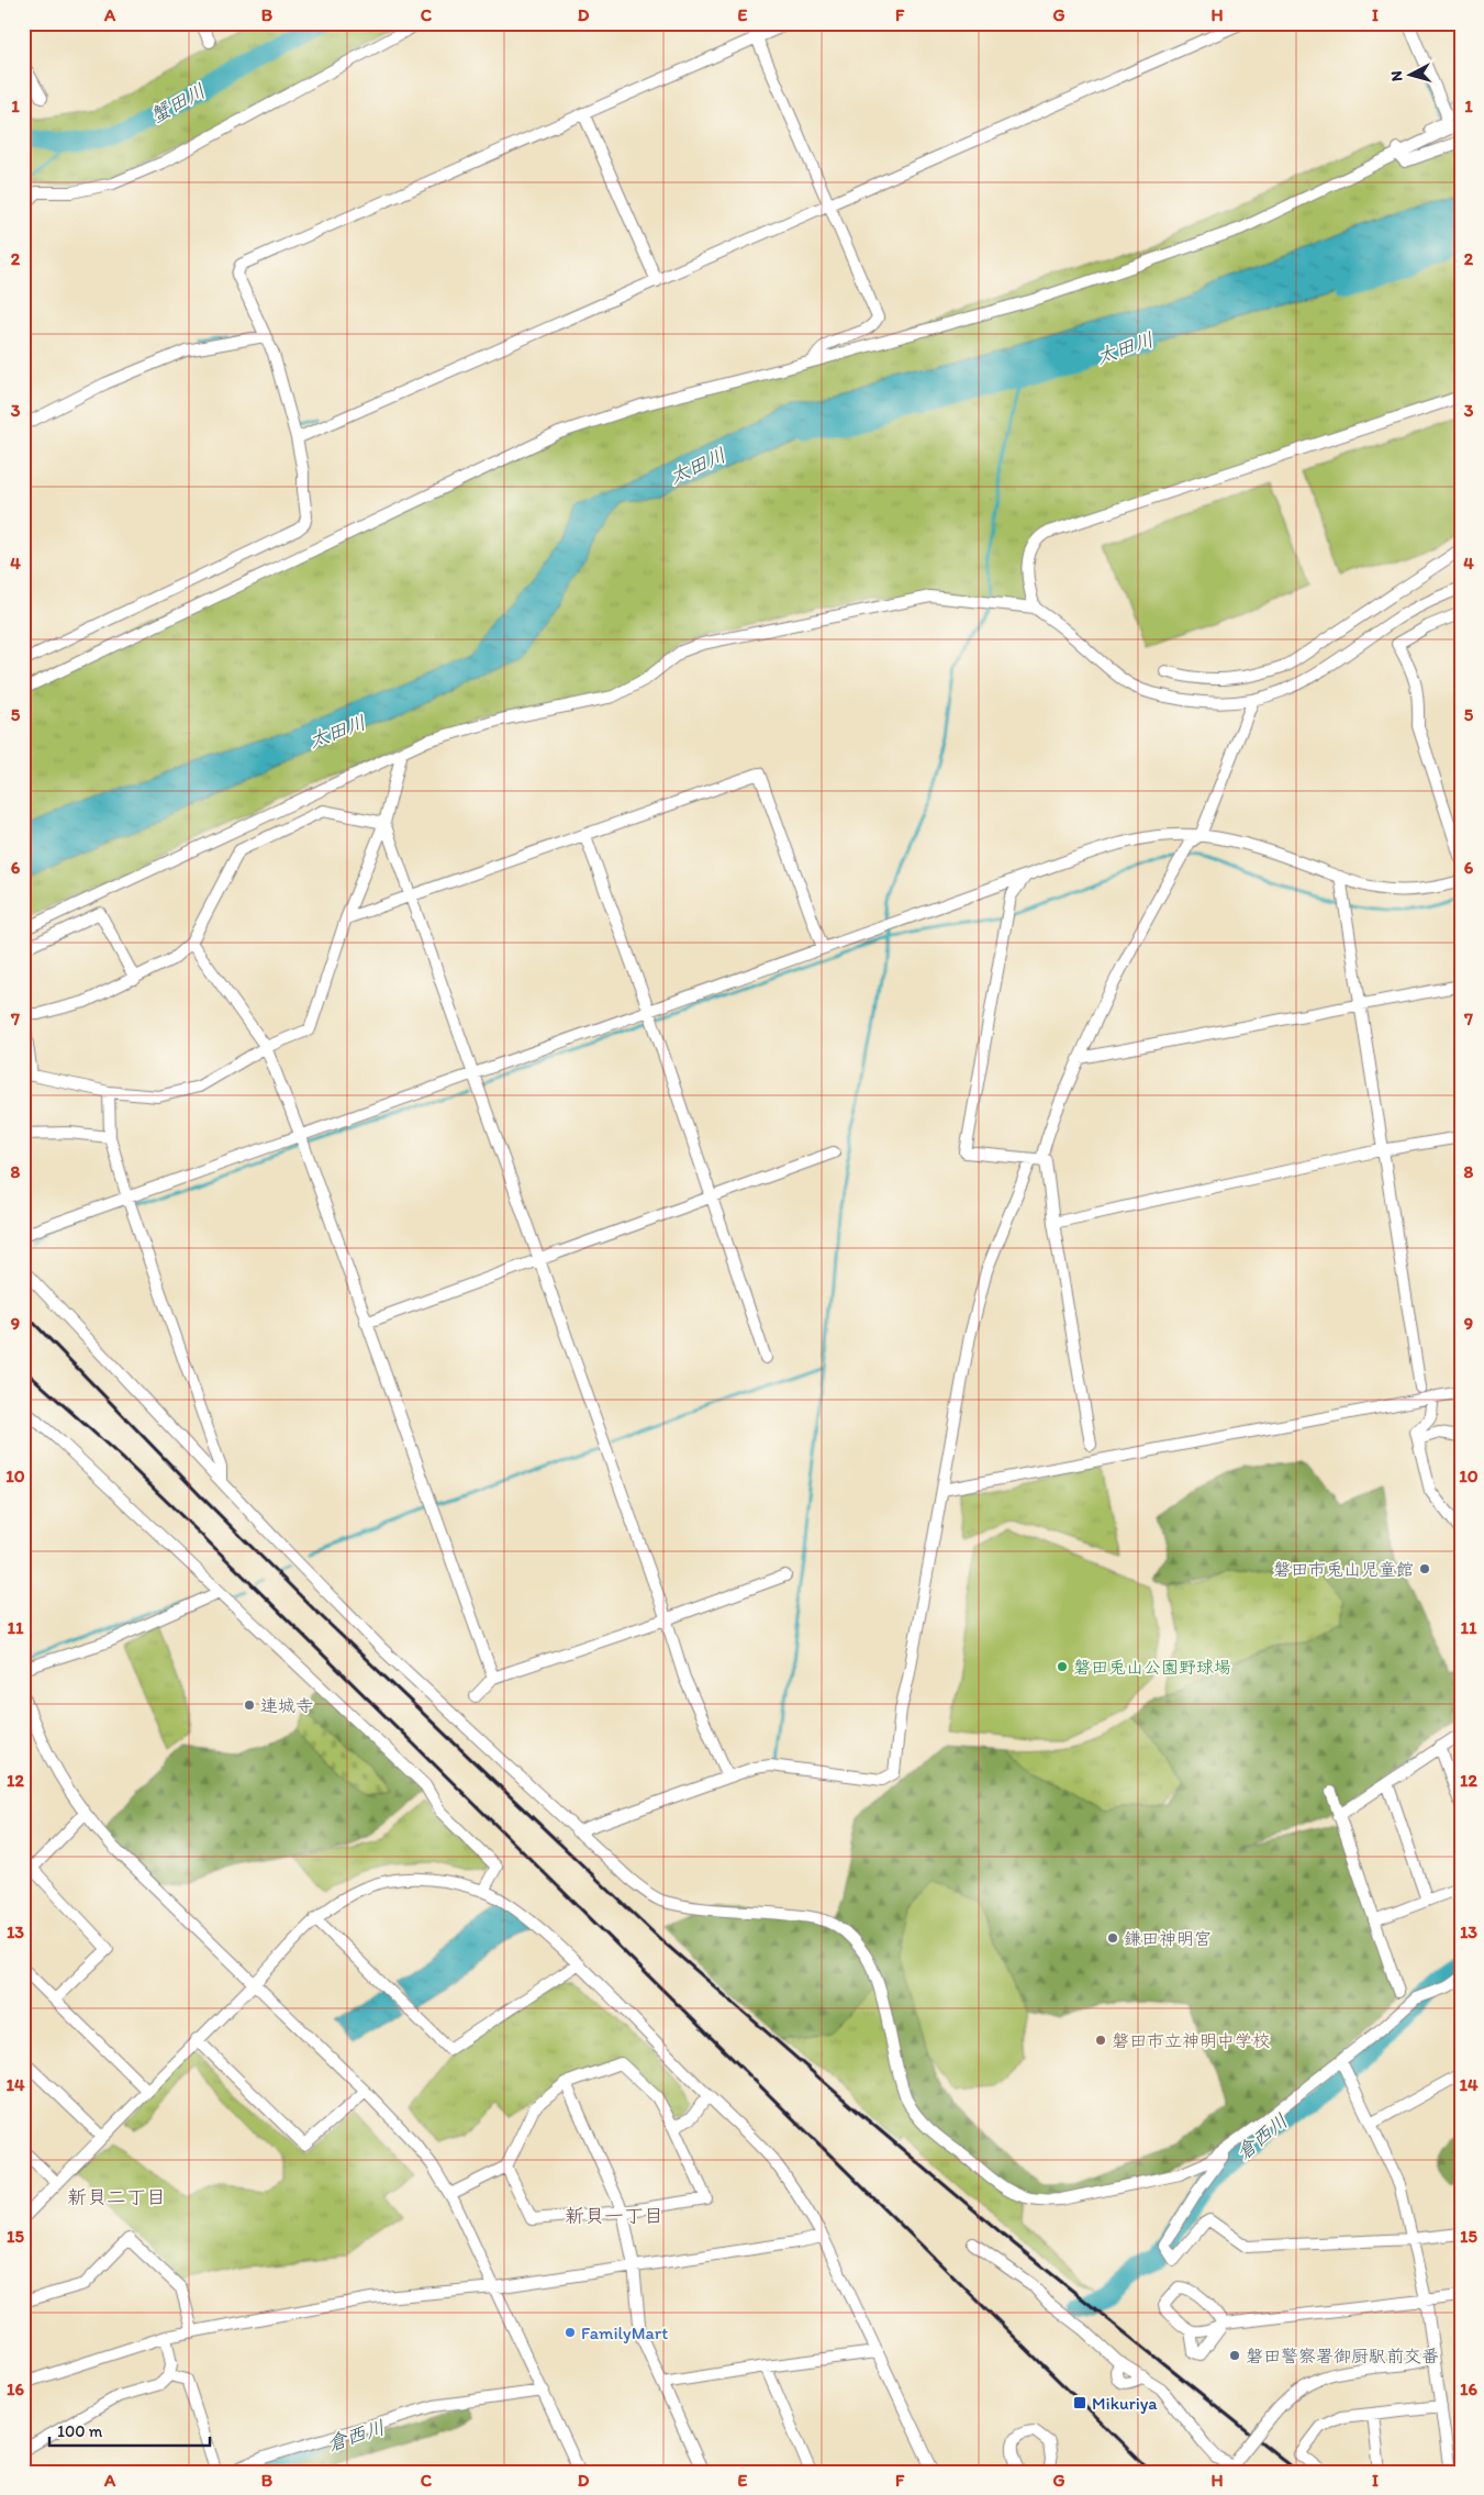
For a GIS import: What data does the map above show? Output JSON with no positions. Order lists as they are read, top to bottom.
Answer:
{
  "districts": ["新貝二丁目", "新貝一丁目"],
  "water": ["蟹田川", "太田川", "倉西川"],
  "places": {
    "other": [
      "磐田市兎山児童館",
      "磐田兎山公園野球場",
      "連城寺",
      "鎌田神明宮",
      "磐田市立神明中学校",
      "FamilyMart",
      "磐田警察署御厨駅前交番"
    ],
    "transit": ["Mikuriya"]
  },
  "scale_bar": "100 m",
  "north": "left",
  "grid": {
    "columns": [
      "A",
      "B",
      "C",
      "D",
      "E",
      "F",
      "G",
      "H",
      "I"
    ],
    "rows": [
      "1",
      "2",
      "3",
      "4",
      "5",
      "6",
      "7",
      "8",
      "9",
      "10",
      "11",
      "12",
      "13",
      "14",
      "15",
      "16"
    ]
  }
}
